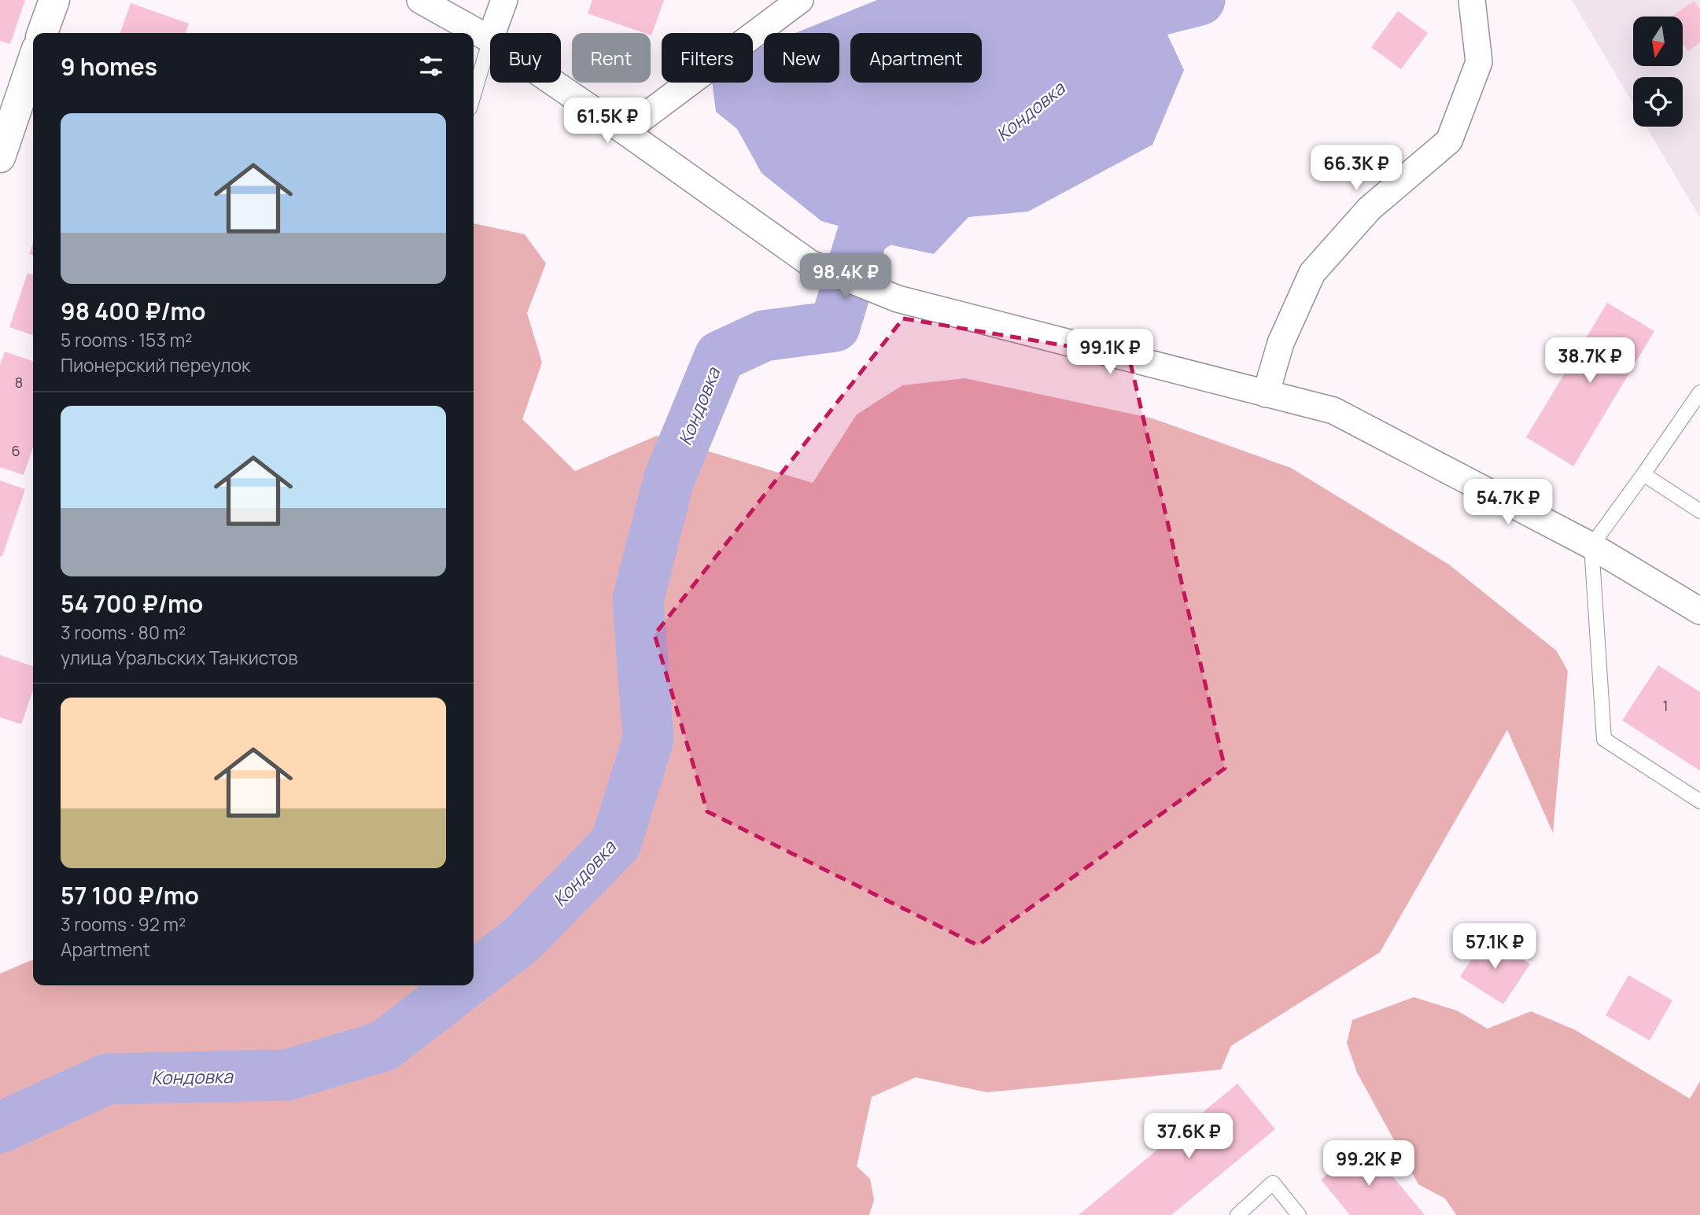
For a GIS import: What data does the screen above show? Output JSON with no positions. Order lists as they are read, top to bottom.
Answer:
{
  "water": ["Кондовка"],
  "house_numbers": ["8", "6", "1"],
  "north": "bottom",
  "page": {
    "chip": [
      "Buy",
      "Rent",
      "Filters",
      "New",
      "Apartment"
    ],
    "heading": "9 homes",
    "price": [
      "61.5K ₽",
      "66.3K ₽",
      "98.4K ₽",
      "99.1K ₽",
      "38.7K ₽",
      "54.7K ₽",
      "57.1K ₽",
      "37.6K ₽",
      "99.2K ₽"
    ],
    "list": [
      {
        "name": "98 400 ₽/mo",
        "note": "5 rooms · 153 m² · Пионерский переулок"
      },
      {
        "name": "54 700 ₽/mo",
        "note": "3 rooms · 80 m² · улица Уральских Танкистов"
      },
      {
        "name": "57 100 ₽/mo",
        "note": "3 rooms · 92 m² · Apartment"
      }
    ]
  }
}
